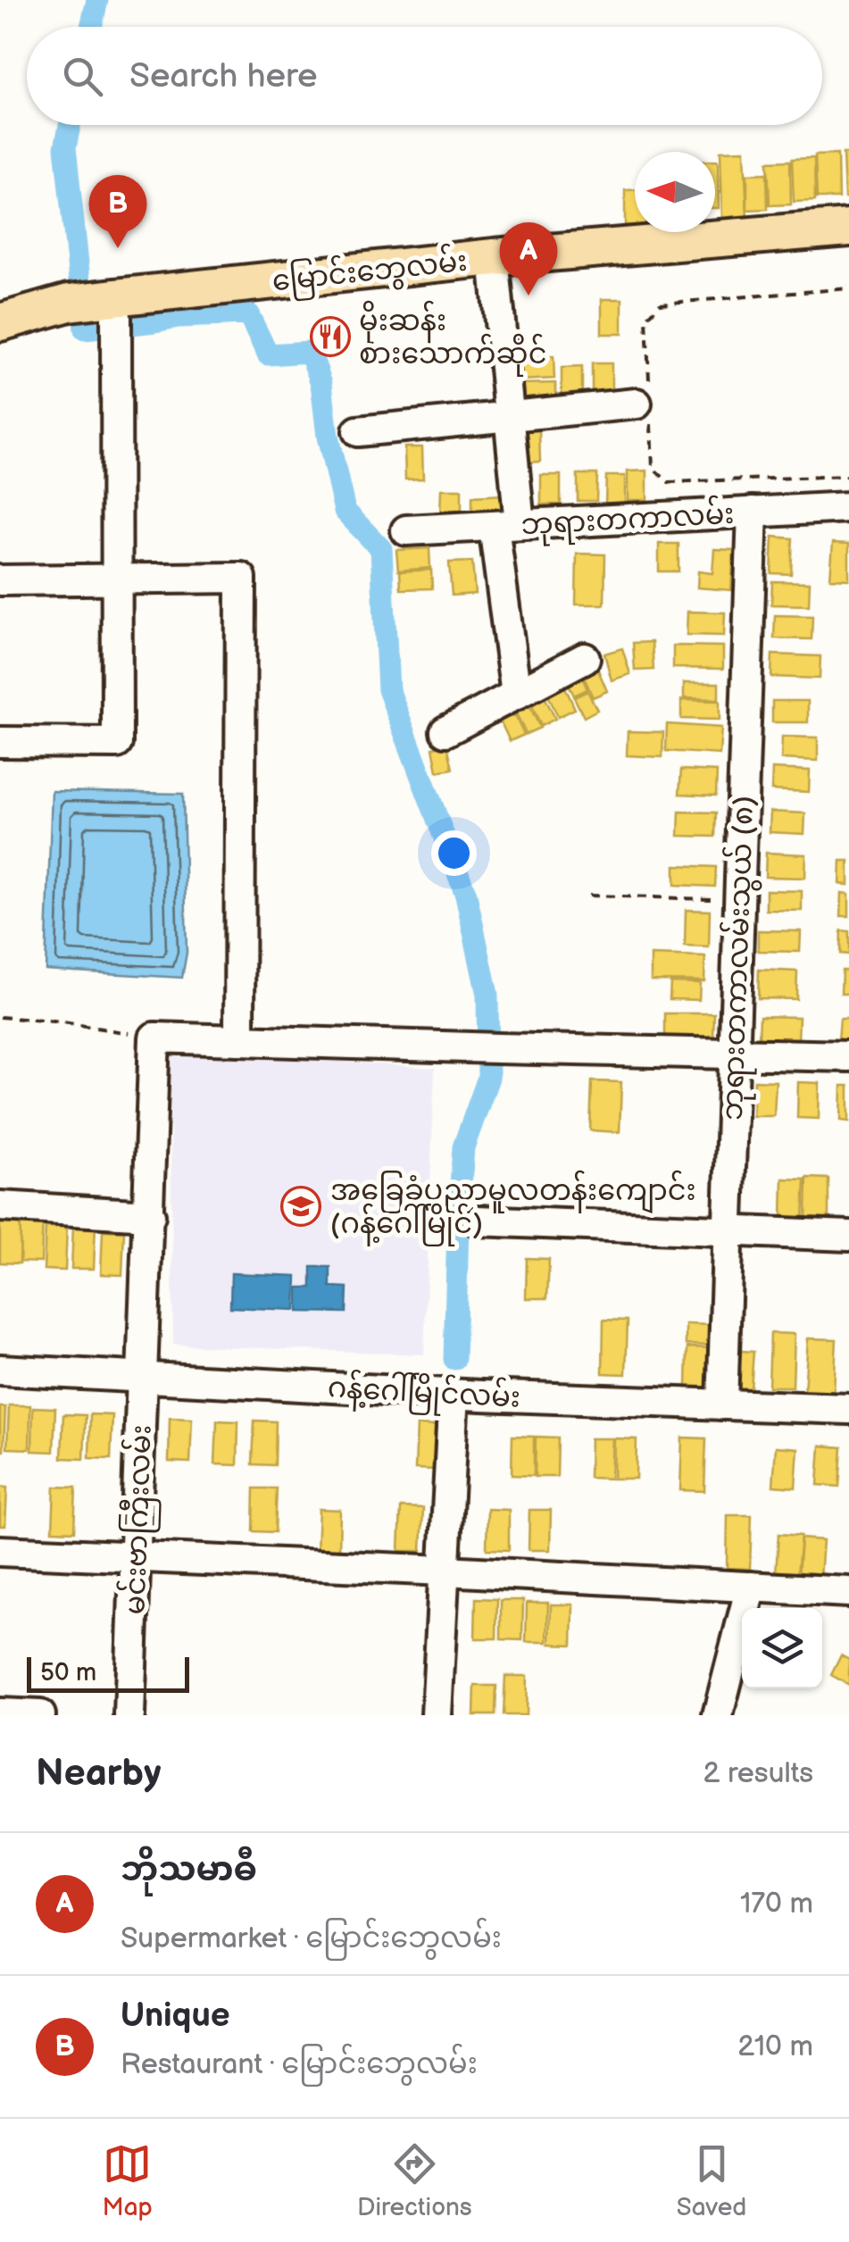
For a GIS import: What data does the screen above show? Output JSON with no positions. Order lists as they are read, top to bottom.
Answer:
{
  "streets": {
    "main road": ["မြောင်းဘွေလမ်း"],
    "street": [
      "ဘုရားတကာလမ်း",
      "ဘုရားတကာလမ်းသွယ် (၈)",
      "ဂန့်ဂေါ်မြိုင်လမ်း",
      "မင်းဗာကြီးလမ်း"
    ]
  },
  "crossings": [
    ["ဘုရားတကာလမ်း", "ဘုရားတကာလမ်းသွယ် (၈)"],
    ["ဘုရားတကာလမ်းသွယ် (၈)", "ဂန့်ဂေါ်မြိုင်လမ်း"],
    ["ဂန့်ဂေါ်မြိုင်လမ်း", "မင်းဗာကြီးလမ်း"]
  ],
  "places": {
    "restaurant": ["မိုးဆန်း စားသောက်ဆိုင်"],
    "school or university": ["အခြေခံပညာမူလတန်းကျောင်း (ဂန့်ဂေါ်မြိုင်)"]
  },
  "scale_bar": "50 m",
  "north": "left",
  "page": {
    "search": "Search here",
    "pins": ["B", "A"],
    "scale": "50 m",
    "heading": ["Nearby", "2 results"],
    "list": [
      {
        "mark": "A",
        "name": "ဘိုသမာဓီ",
        "note": "Supermarket · မြောင်းဘွေလမ်း",
        "value": "170 m"
      },
      {
        "mark": "B",
        "name": "Unique",
        "note": "Restaurant · မြောင်းဘွေလမ်း",
        "value": "210 m"
      }
    ],
    "nav": ["Map", "Directions", "Saved"]
  }
}
